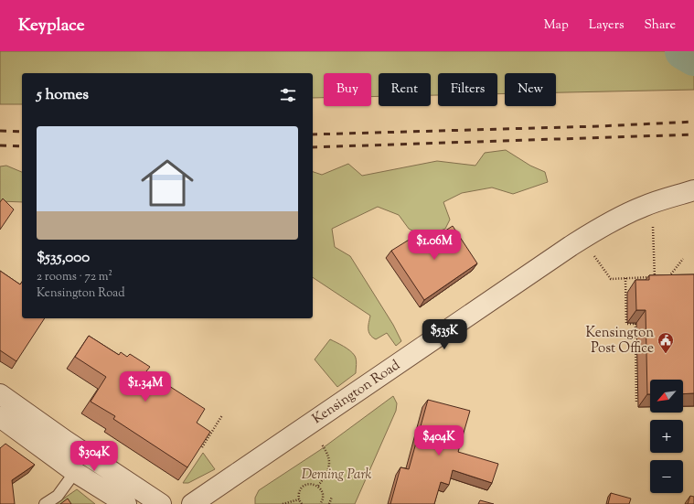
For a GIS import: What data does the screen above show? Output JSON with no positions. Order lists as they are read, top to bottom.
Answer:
{
  "streets": {
    "street": ["Kensington Road"]
  },
  "parks": ["Deming Park"],
  "places": {
    "public building": ["Kensington Post Office"]
  },
  "north": "bottom left",
  "page": {
    "header": "Keyplace",
    "nav": ["Map", "Layers", "Share"],
    "chip": [
      "Buy",
      "Rent",
      "Filters",
      "New"
    ],
    "heading": "5 homes",
    "list": [
      {
        "name": "$535,000",
        "note": "2 rooms · 72 m² · Kensington Road"
      }
    ],
    "price": [
      "$1.06M",
      "$535K",
      "$1.34M",
      "$404K",
      "$304K"
    ],
    "map_buttons": ["+", "−"]
  }
}
